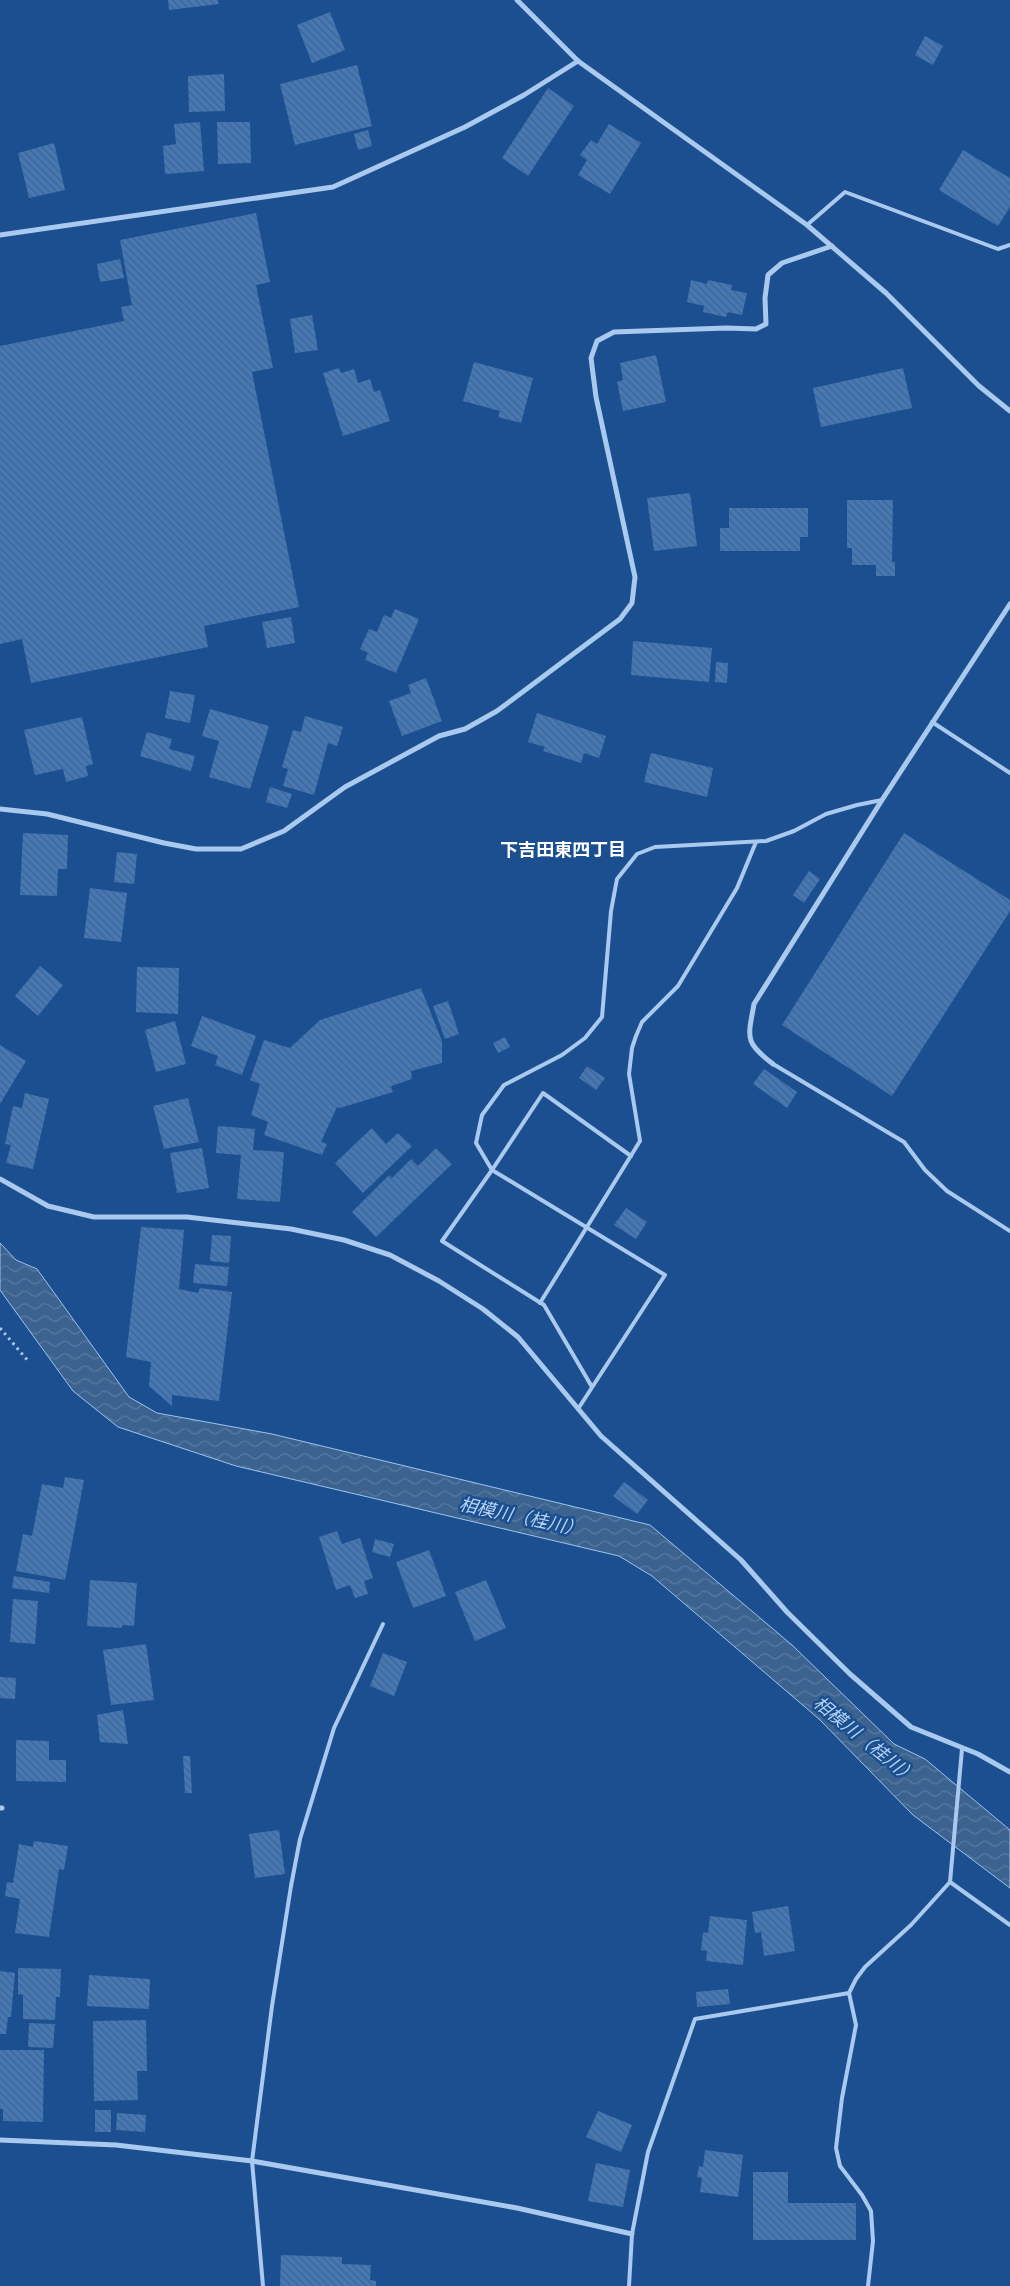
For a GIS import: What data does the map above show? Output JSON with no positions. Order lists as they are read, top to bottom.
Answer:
{
  "districts": ["下吉田東四丁目"],
  "water": ["相模川（桂川）"]
}
